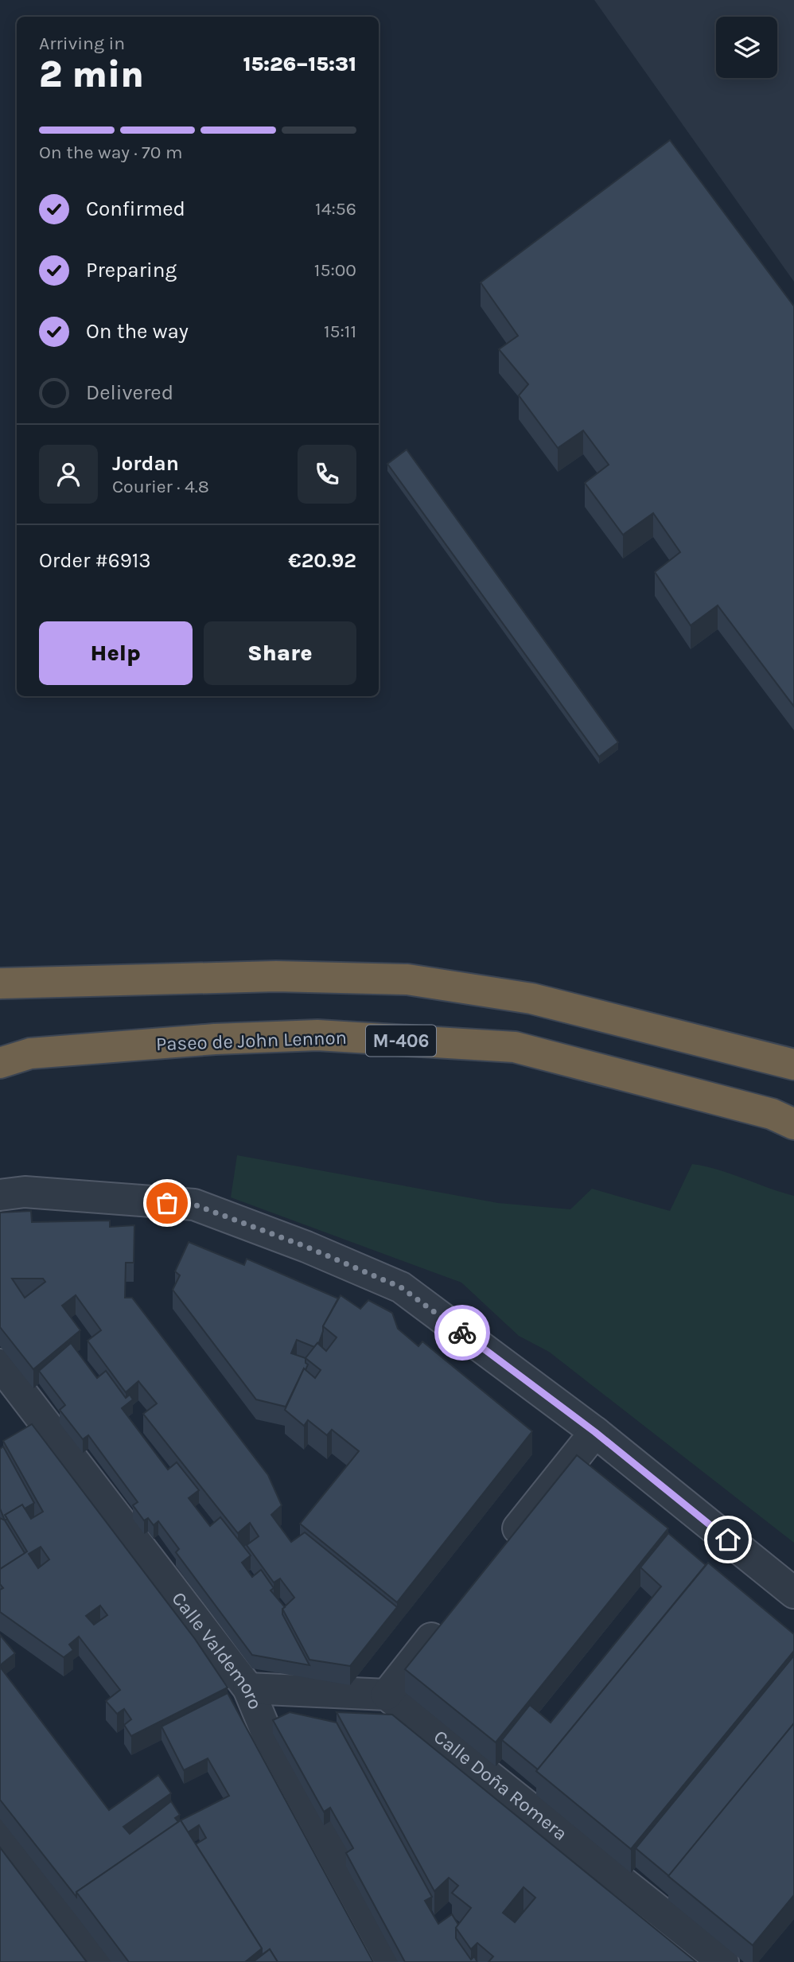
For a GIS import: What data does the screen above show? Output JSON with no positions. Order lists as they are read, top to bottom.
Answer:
{
  "streets": {
    "highway": ["Paseo de John Lennon", "M-406"],
    "street": ["Calle Valdemoro", "Calle Doña Romera"]
  },
  "page": {
    "heading": ["2 min", "Arriving in", "15:26–15:31"],
    "panel": [
      "Jordan",
      "Courier · 4.8",
      "Order #6913",
      "€20.92"
    ],
    "bar": "On the way · 70 m",
    "list": [
      ["Confirmed", "14:56"],
      ["Preparing", "15:00"],
      ["On the way", "15:11"],
      "Delivered"
    ],
    "buttons": ["Help", "Share"]
  }
}
